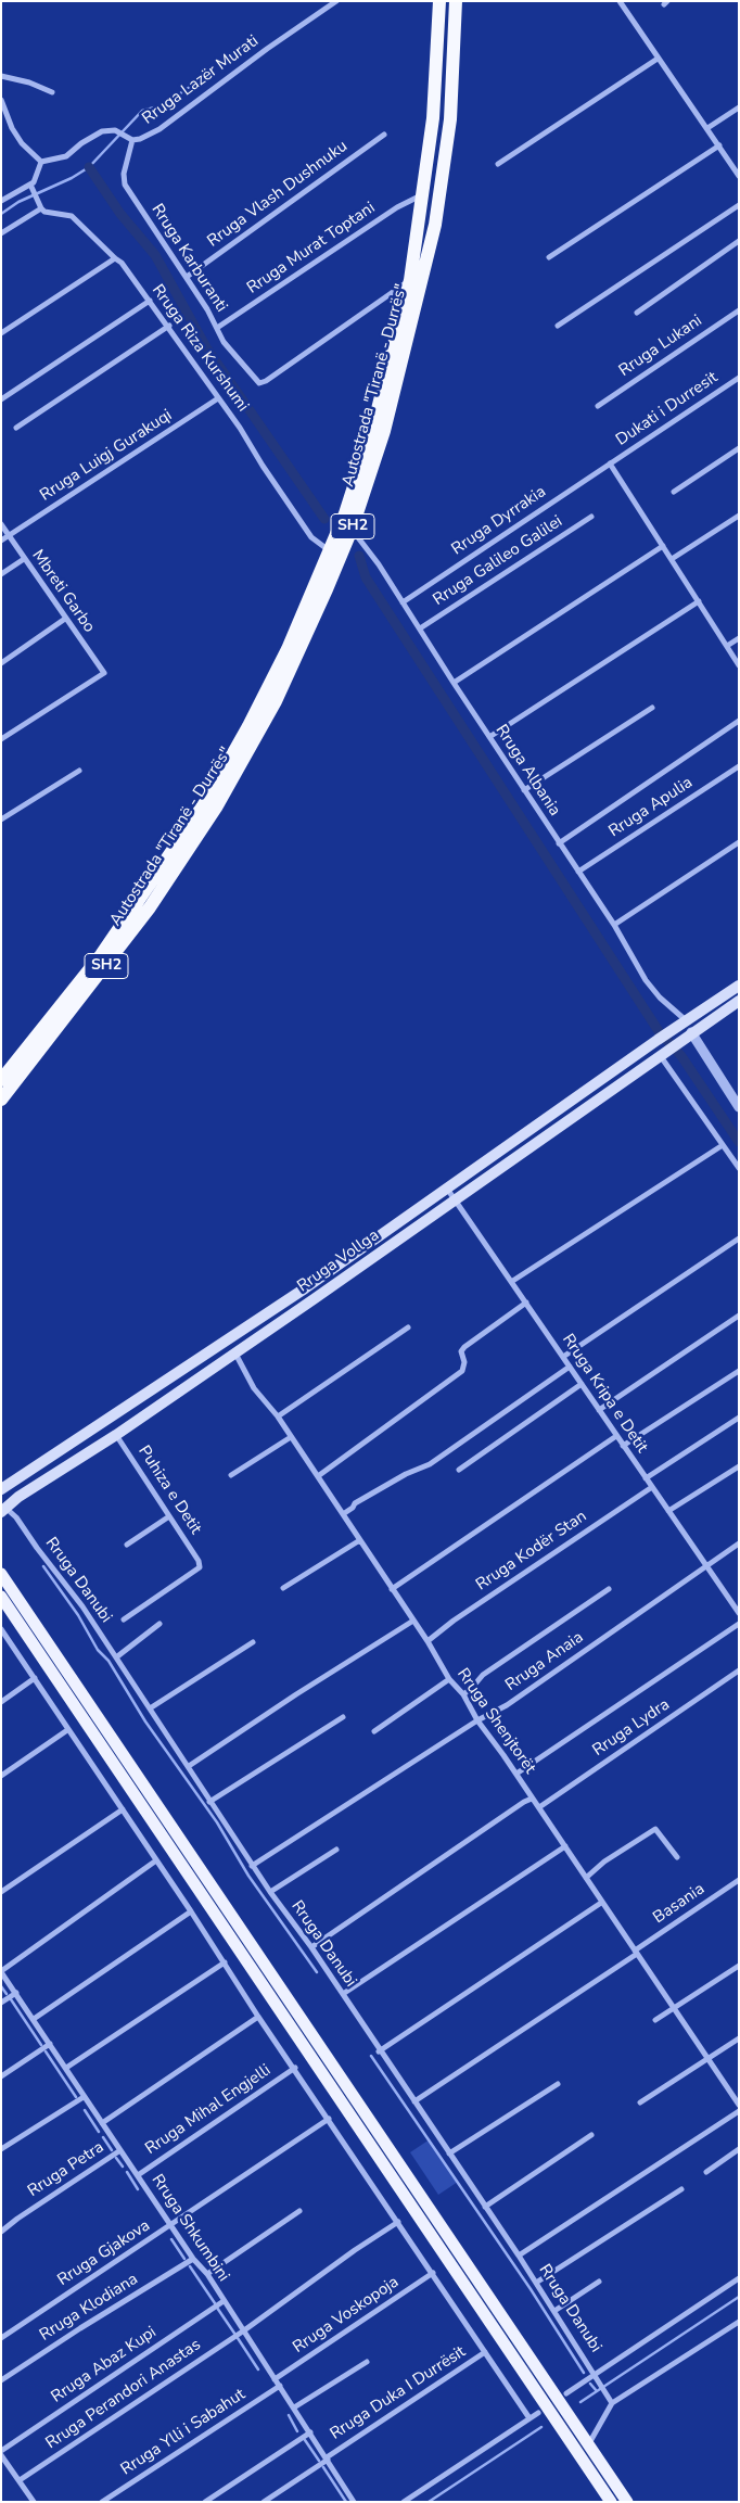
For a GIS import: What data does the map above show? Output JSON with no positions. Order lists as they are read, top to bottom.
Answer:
{
  "streets": {
    "highway": ["Autostrada \"Tiranë - Durrës\"", "SH2"],
    "main road": ["Rruga Vollga"],
    "street": [
      "Rruga Lazër Murati",
      "Rruga Vlash Dushnuku",
      "Rruga Murat Toptani",
      "Rruga Karburanti",
      "Rruga Lukani",
      "Rruga Riza Kurshumi",
      "Dukati i Durresit",
      "Rruga Luigj Gurakuqi",
      "Rruga Dyrrakia",
      "Rruga Galileo Galilei",
      "Mbreti Garbo",
      "Rruga Albania",
      "Rruga Apulia",
      "Rruga Kripa e Detit",
      "Puhiza e Detit",
      "Rruga Kodër Stan",
      "Rruga Danubi",
      "Rruga Anaia",
      "Rruga Shenjtorët",
      "Rruga Lydra",
      "Basania",
      "Rruga Mihal Engjelli",
      "Rruga Petra",
      "Rruga Shkumbini",
      "Rruga Gjakova",
      "Rruga Klodiana",
      "Rruga Voskopoja",
      "Rruga Abaz Kupi",
      "Rruga Duka I Durrësit",
      "Rruga Perandori Anastas",
      "Rruga Ylli i Sabahut"
    ]
  },
  "crossings": [
    ["Rruga Lazër Murati", "Rruga Karburanti"],
    ["Rruga Vlash Dushnuku", "Rruga Karburanti"],
    ["Rruga Murat Toptani", "Rruga Karburanti"],
    ["Rruga Murat Toptani", "Autostrada \"Tiranë - Durrës\""],
    ["Rruga Karburanti", "Autostrada \"Tiranë - Durrës\""],
    ["Rruga Riza Kurshumi", "Autostrada \"Tiranë - Durrës\""],
    ["Rruga Riza Kurshumi", "Rruga Luigj Gurakuqi"],
    ["Autostrada \"Tiranë - Durrës\"", "Rruga Albania"],
    ["Dukati i Durresit", "Rruga Dyrrakia"],
    ["Rruga Luigj Gurakuqi", "Mbreti Garbo"],
    ["Rruga Dyrrakia", "Rruga Albania"],
    ["Rruga Galileo Galilei", "Rruga Albania"],
    ["Rruga Albania", "Rruga Apulia"],
    ["Rruga Albania", "Rruga Vollga"],
    ["Rruga Vollga", "Rruga Kripa e Detit"],
    ["Rruga Vollga", "Puhiza e Detit"],
    ["Rruga Vollga", "Rruga Danubi"],
    ["Rruga Vollga", "Rruga Shenjtorët"],
    ["Rruga Kripa e Detit", "Rruga Kodër Stan"],
    ["Rruga Kripa e Detit", "Rruga Anaia"],
    ["Rruga Kodër Stan", "Rruga Shenjtorët"],
    ["Rruga Danubi", "Rruga Anaia"],
    ["Rruga Danubi", "Basania"],
    ["Rruga Anaia", "Rruga Shenjtorët"],
    ["Rruga Shenjtorët", "Rruga Lydra"],
    ["Rruga Shenjtorët", "Basania"],
    ["Rruga Mihal Engjelli", "Rruga Shkumbini"],
    ["Rruga Petra", "Rruga Shkumbini"],
    ["Rruga Shkumbini", "Rruga Gjakova"],
    ["Rruga Shkumbini", "Rruga Klodiana"],
    ["Rruga Shkumbini", "Rruga Voskopoja"],
    ["Rruga Shkumbini", "Rruga Abaz Kupi"],
    ["Rruga Shkumbini", "Rruga Duka I Durrësit"],
    ["Rruga Shkumbini", "Rruga Perandori Anastas"],
    ["Rruga Shkumbini", "Rruga Ylli i Sabahut"]
  ]
}
